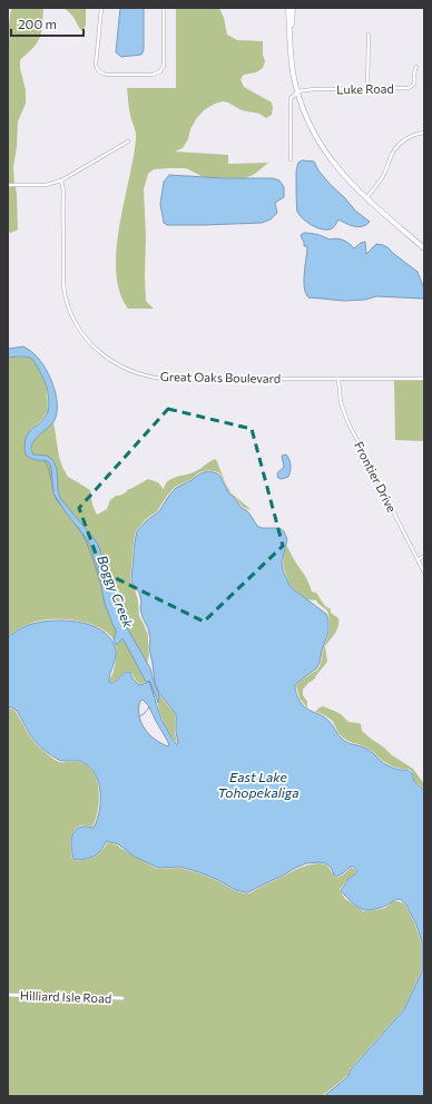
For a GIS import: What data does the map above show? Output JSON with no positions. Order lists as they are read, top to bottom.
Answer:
{
  "streets": {
    "street": [
      "Luke Road",
      "Great Oaks Boulevard",
      "Frontier Drive",
      "Hilliard Isle Road"
    ]
  },
  "crossings": [
    ["Great Oaks Boulevard", "Frontier Drive"]
  ],
  "water": ["Boggy Creek", "East Lake Tohopekaliga"],
  "scale_bar": "200 m"
}
